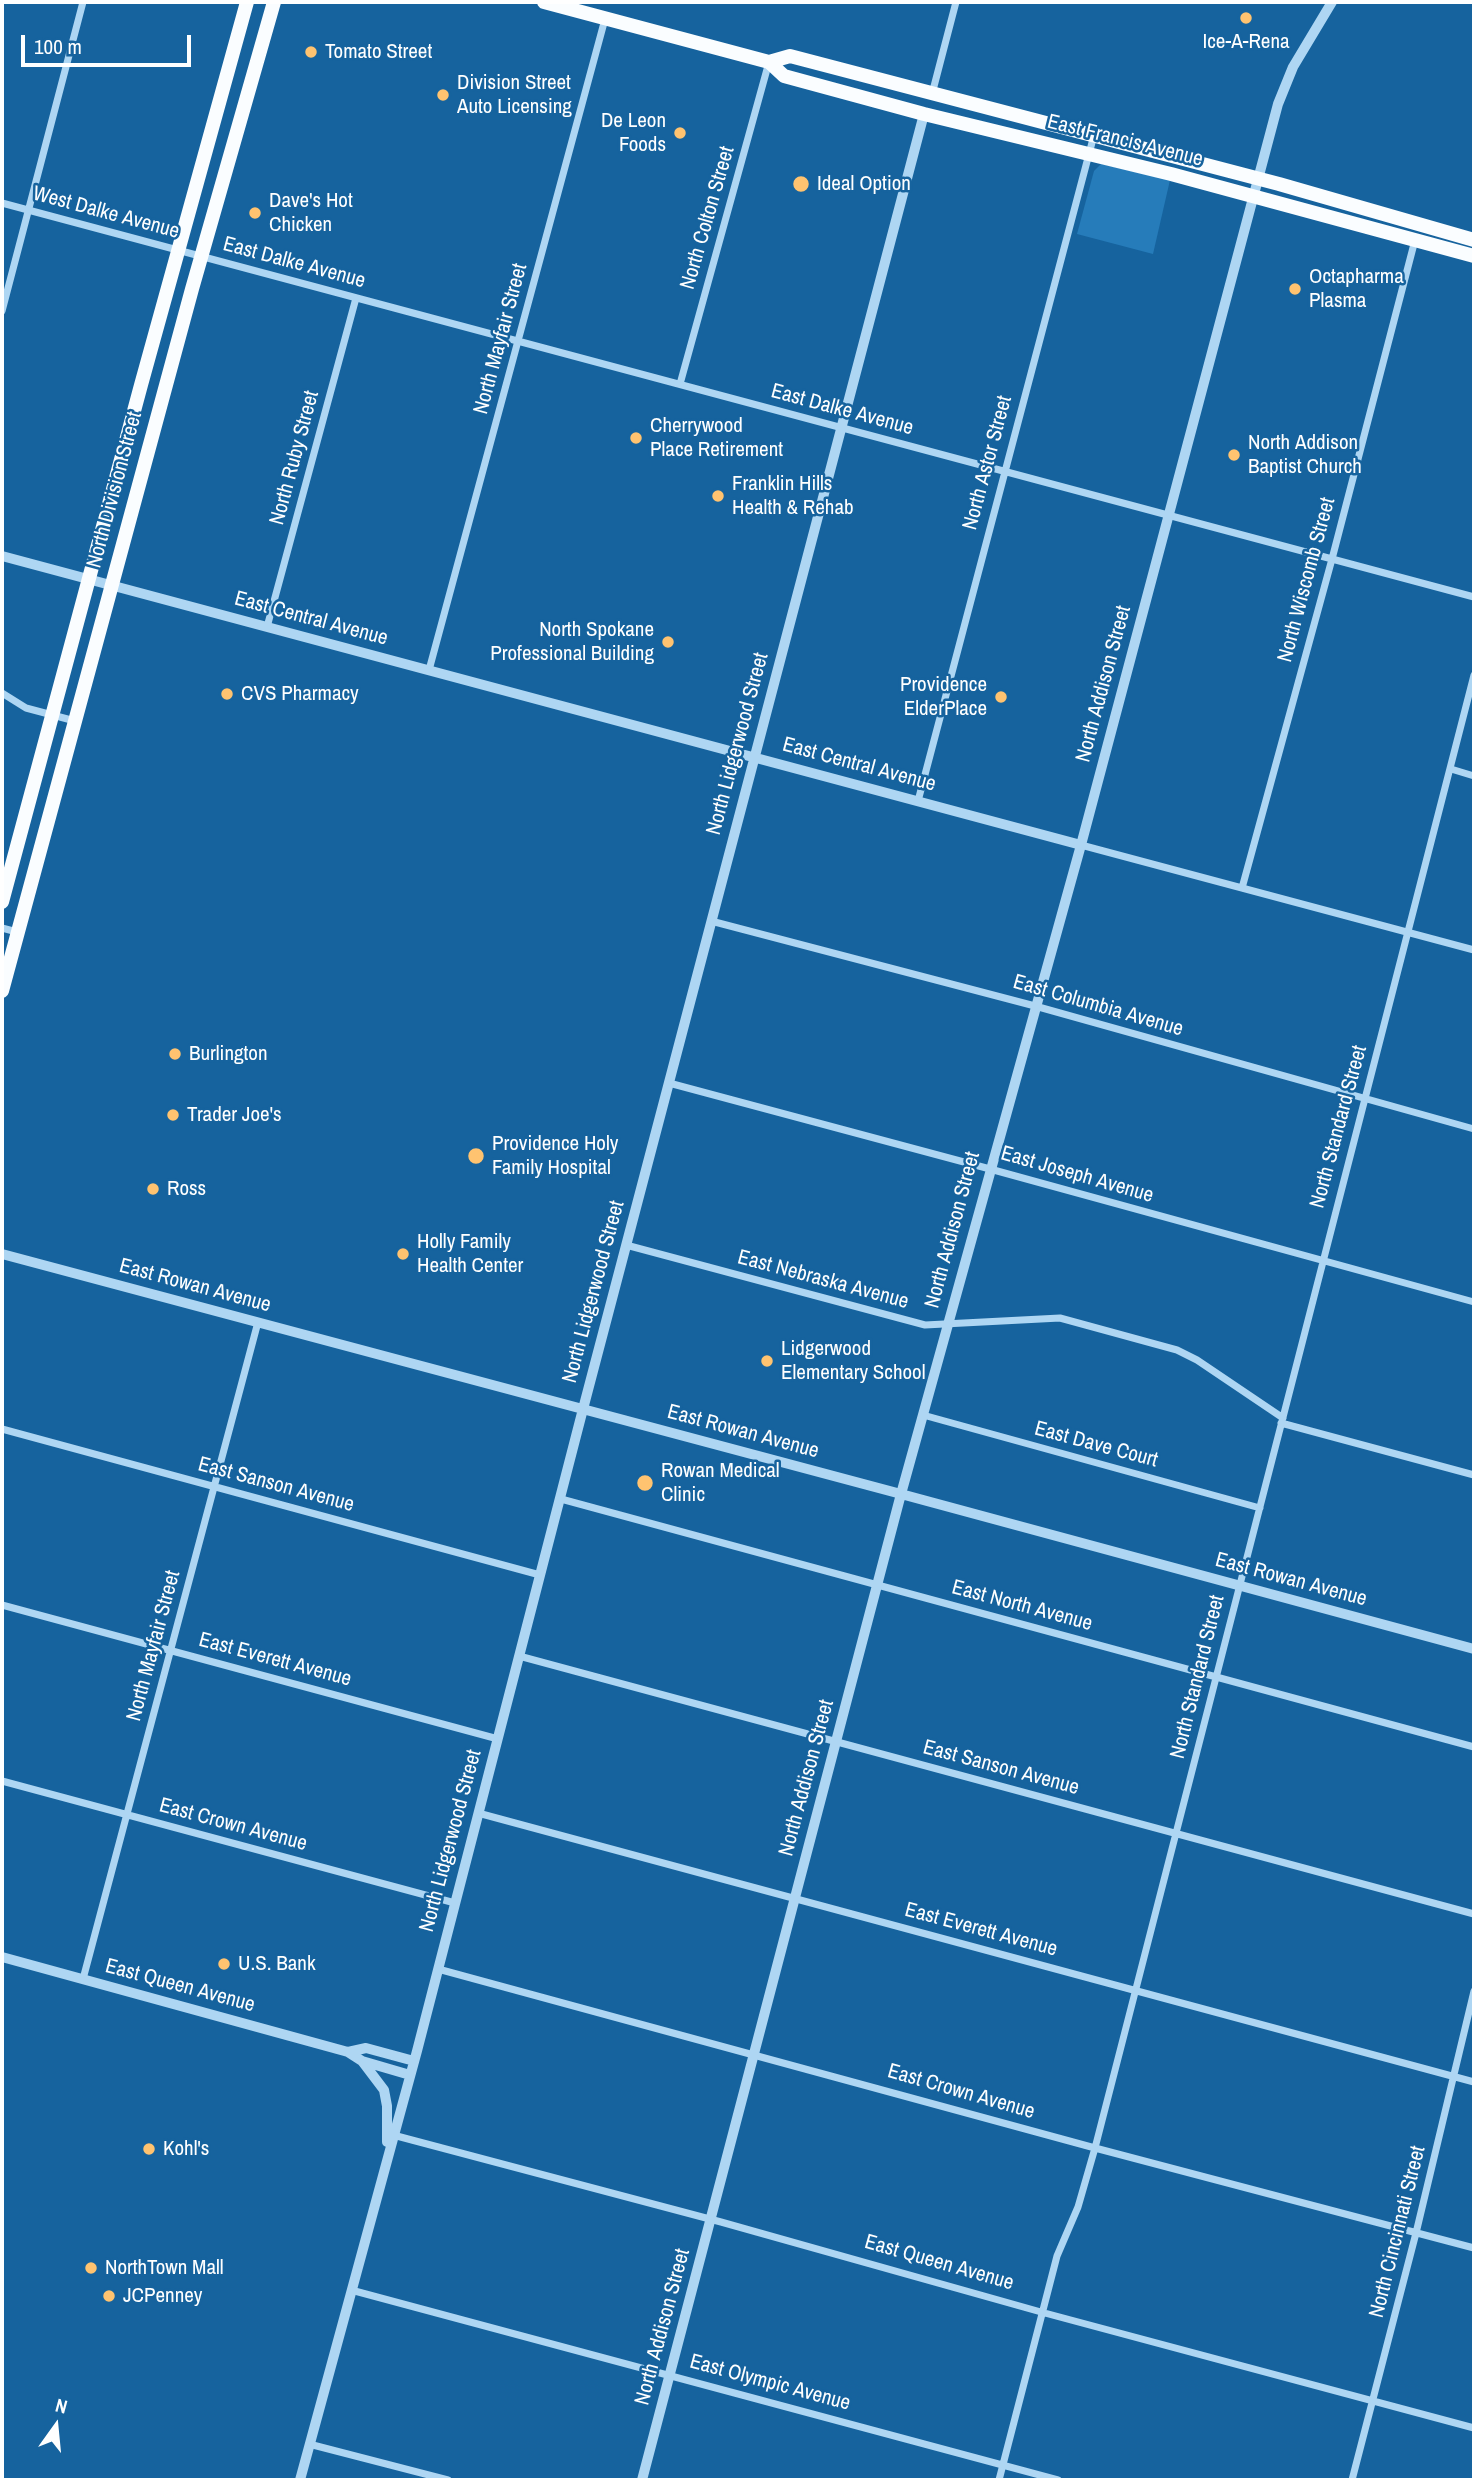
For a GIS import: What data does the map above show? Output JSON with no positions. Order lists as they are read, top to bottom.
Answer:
{
  "streets": {
    "main road": ["East Francis Avenue", "North Division Street"],
    "street": [
      "West Dalke Avenue",
      "North Colton Street",
      "East Dalke Avenue",
      "North Mayfair Street",
      "North Ruby Street",
      "North Astor Street",
      "North Wiscomb Street",
      "East Central Avenue",
      "North Addison Street",
      "North Lidgerwood Street",
      "East Columbia Avenue",
      "North Standard Street",
      "East Joseph Avenue",
      "East Nebraska Avenue",
      "East Rowan Avenue",
      "East Dave Court",
      "East Sanson Avenue",
      "East North Avenue",
      "East Everett Avenue",
      "East Crown Avenue",
      "East Queen Avenue",
      "North Cincinnati Street",
      "East Olympic Avenue"
    ]
  },
  "crossings": [
    ["East Francis Avenue", "North Colton Street"],
    ["East Francis Avenue", "North Mayfair Street"],
    ["East Francis Avenue", "North Astor Street"],
    ["East Francis Avenue", "North Wiscomb Street"],
    ["East Francis Avenue", "North Addison Street"],
    ["East Francis Avenue", "North Lidgerwood Street"],
    ["West Dalke Avenue", "East Dalke Avenue"],
    ["West Dalke Avenue", "North Division Street"],
    ["North Colton Street", "East Dalke Avenue"],
    ["East Dalke Avenue", "North Mayfair Street"],
    ["East Dalke Avenue", "North Ruby Street"],
    ["East Dalke Avenue", "North Astor Street"],
    ["East Dalke Avenue", "North Division Street"],
    ["East Dalke Avenue", "North Wiscomb Street"],
    ["East Dalke Avenue", "North Addison Street"],
    ["East Dalke Avenue", "North Lidgerwood Street"],
    ["North Mayfair Street", "East Central Avenue"],
    ["North Mayfair Street", "East Rowan Avenue"],
    ["North Mayfair Street", "East Sanson Avenue"],
    ["North Mayfair Street", "East Everett Avenue"],
    ["North Mayfair Street", "East Crown Avenue"],
    ["North Mayfair Street", "East Queen Avenue"],
    ["North Ruby Street", "East Central Avenue"],
    ["North Astor Street", "East Central Avenue"],
    ["North Division Street", "East Central Avenue"],
    ["North Wiscomb Street", "East Central Avenue"],
    ["East Central Avenue", "North Addison Street"],
    ["East Central Avenue", "North Lidgerwood Street"],
    ["East Central Avenue", "North Standard Street"],
    ["North Addison Street", "East Columbia Avenue"],
    ["North Addison Street", "East Joseph Avenue"],
    ["North Addison Street", "East Nebraska Avenue"],
    ["North Addison Street", "East Rowan Avenue"],
    ["North Addison Street", "East Dave Court"],
    ["North Addison Street", "East Sanson Avenue"],
    ["North Addison Street", "East North Avenue"],
    ["North Addison Street", "East Everett Avenue"],
    ["North Addison Street", "East Crown Avenue"],
    ["North Addison Street", "East Queen Avenue"],
    ["North Addison Street", "East Olympic Avenue"],
    ["North Lidgerwood Street", "East Columbia Avenue"],
    ["North Lidgerwood Street", "East Joseph Avenue"],
    ["North Lidgerwood Street", "East Nebraska Avenue"],
    ["North Lidgerwood Street", "East Rowan Avenue"],
    ["North Lidgerwood Street", "East Sanson Avenue"],
    ["North Lidgerwood Street", "East North Avenue"],
    ["North Lidgerwood Street", "East Everett Avenue"],
    ["North Lidgerwood Street", "East Crown Avenue"],
    ["North Lidgerwood Street", "East Queen Avenue"],
    ["North Lidgerwood Street", "East Olympic Avenue"],
    ["East Columbia Avenue", "North Standard Street"],
    ["North Standard Street", "East Joseph Avenue"],
    ["North Standard Street", "East Nebraska Avenue"],
    ["North Standard Street", "East Rowan Avenue"],
    ["North Standard Street", "East Dave Court"],
    ["North Standard Street", "East Sanson Avenue"],
    ["North Standard Street", "East North Avenue"],
    ["North Standard Street", "East Everett Avenue"],
    ["North Standard Street", "East Crown Avenue"],
    ["North Standard Street", "East Queen Avenue"],
    ["North Standard Street", "East Olympic Avenue"],
    ["East Everett Avenue", "North Cincinnati Street"],
    ["East Crown Avenue", "North Cincinnati Street"],
    ["East Queen Avenue", "North Cincinnati Street"]
  ],
  "places": [
    "Ice-A-Rena",
    "Tomato Street",
    "Division Street Auto Licensing",
    "De Leon Foods",
    "Ideal Option",
    "Dave's Hot Chicken",
    "Octapharma Plasma",
    "Cherrywood Place Retirement",
    "North Addison Baptist Church",
    "Franklin Hills Health & Rehab",
    "North Spokane Professional Building",
    "CVS Pharmacy",
    "Providence ElderPlace",
    "Burlington",
    "Trader Joe's",
    "Providence Holy Family Hospital",
    "Ross",
    "Holly Family Health Center",
    "Lidgerwood Elementary School",
    "Rowan Medical Clinic",
    "U.S. Bank",
    "Kohl's",
    "NorthTown Mall",
    "JCPenney"
  ],
  "scale_bar": "100 m",
  "north": "top"
}
